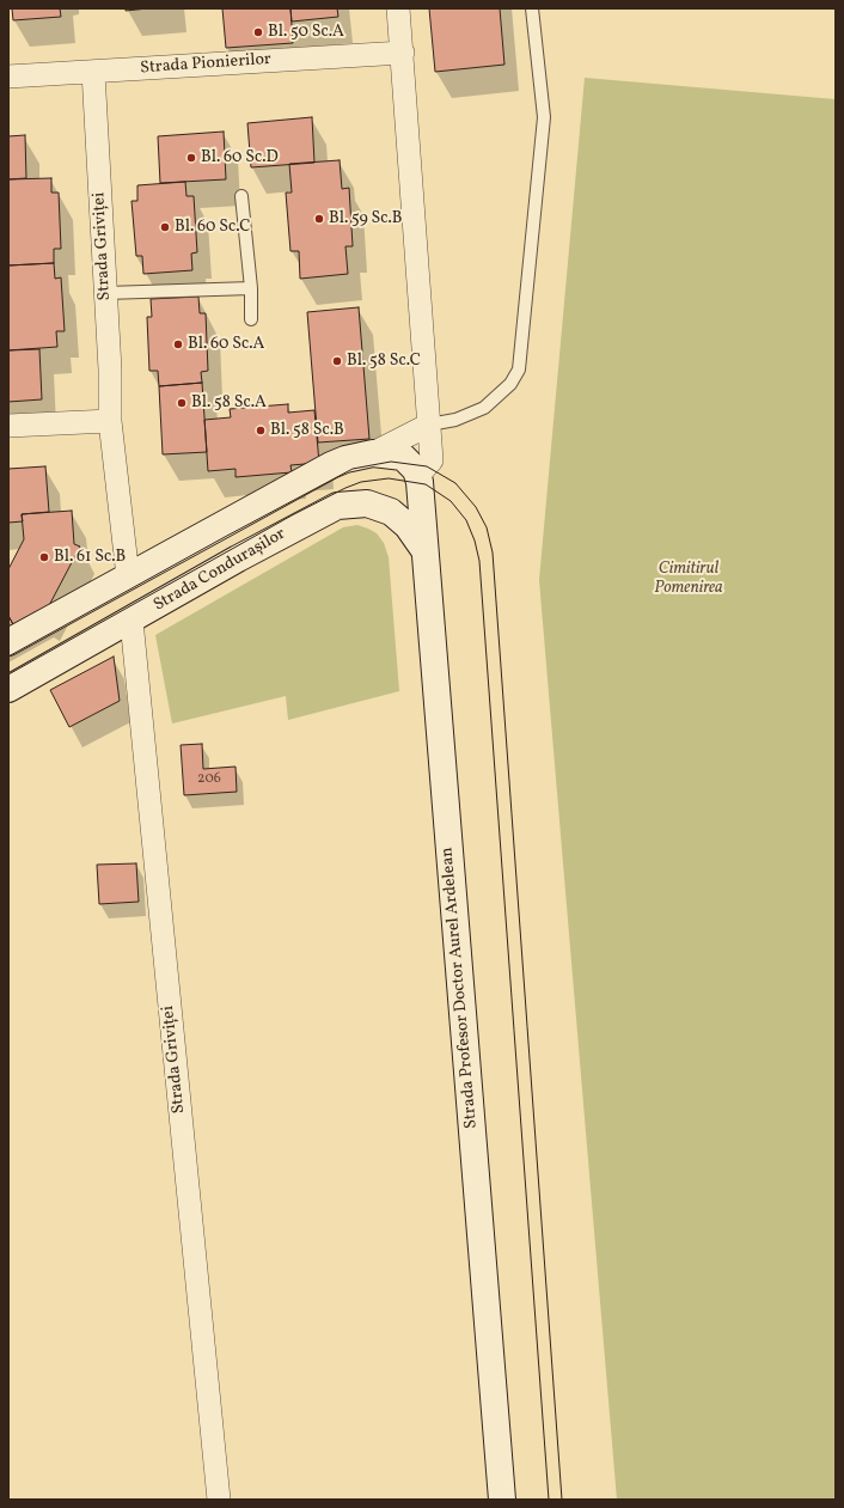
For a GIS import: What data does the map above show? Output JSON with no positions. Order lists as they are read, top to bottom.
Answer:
{
  "streets": {
    "main road": ["Strada Condurașilor", "Strada Profesor Doctor Aurel Ardelean"],
    "street": ["Strada Pionierilor", "Strada Griviței"]
  },
  "crossings": [
    ["Strada Pionierilor", "Strada Griviței"],
    ["Strada Griviței", "Strada Condurașilor"],
    ["Strada Condurașilor", "Strada Profesor Doctor Aurel Ardelean"]
  ],
  "parks": ["Cimitirul Pomenirea"],
  "places": [
    "Bl. 50 Sc.A",
    "Bl. 60 Sc.D",
    "Bl. 59 Sc.B",
    "Bl. 60 Sc.C",
    "Bl. 60 Sc.A",
    "Bl. 58 Sc.C",
    "Bl. 58 Sc.A",
    "Bl. 58 Sc.B",
    "Bl. 61 Sc.B"
  ],
  "house_numbers": ["206"]
}
